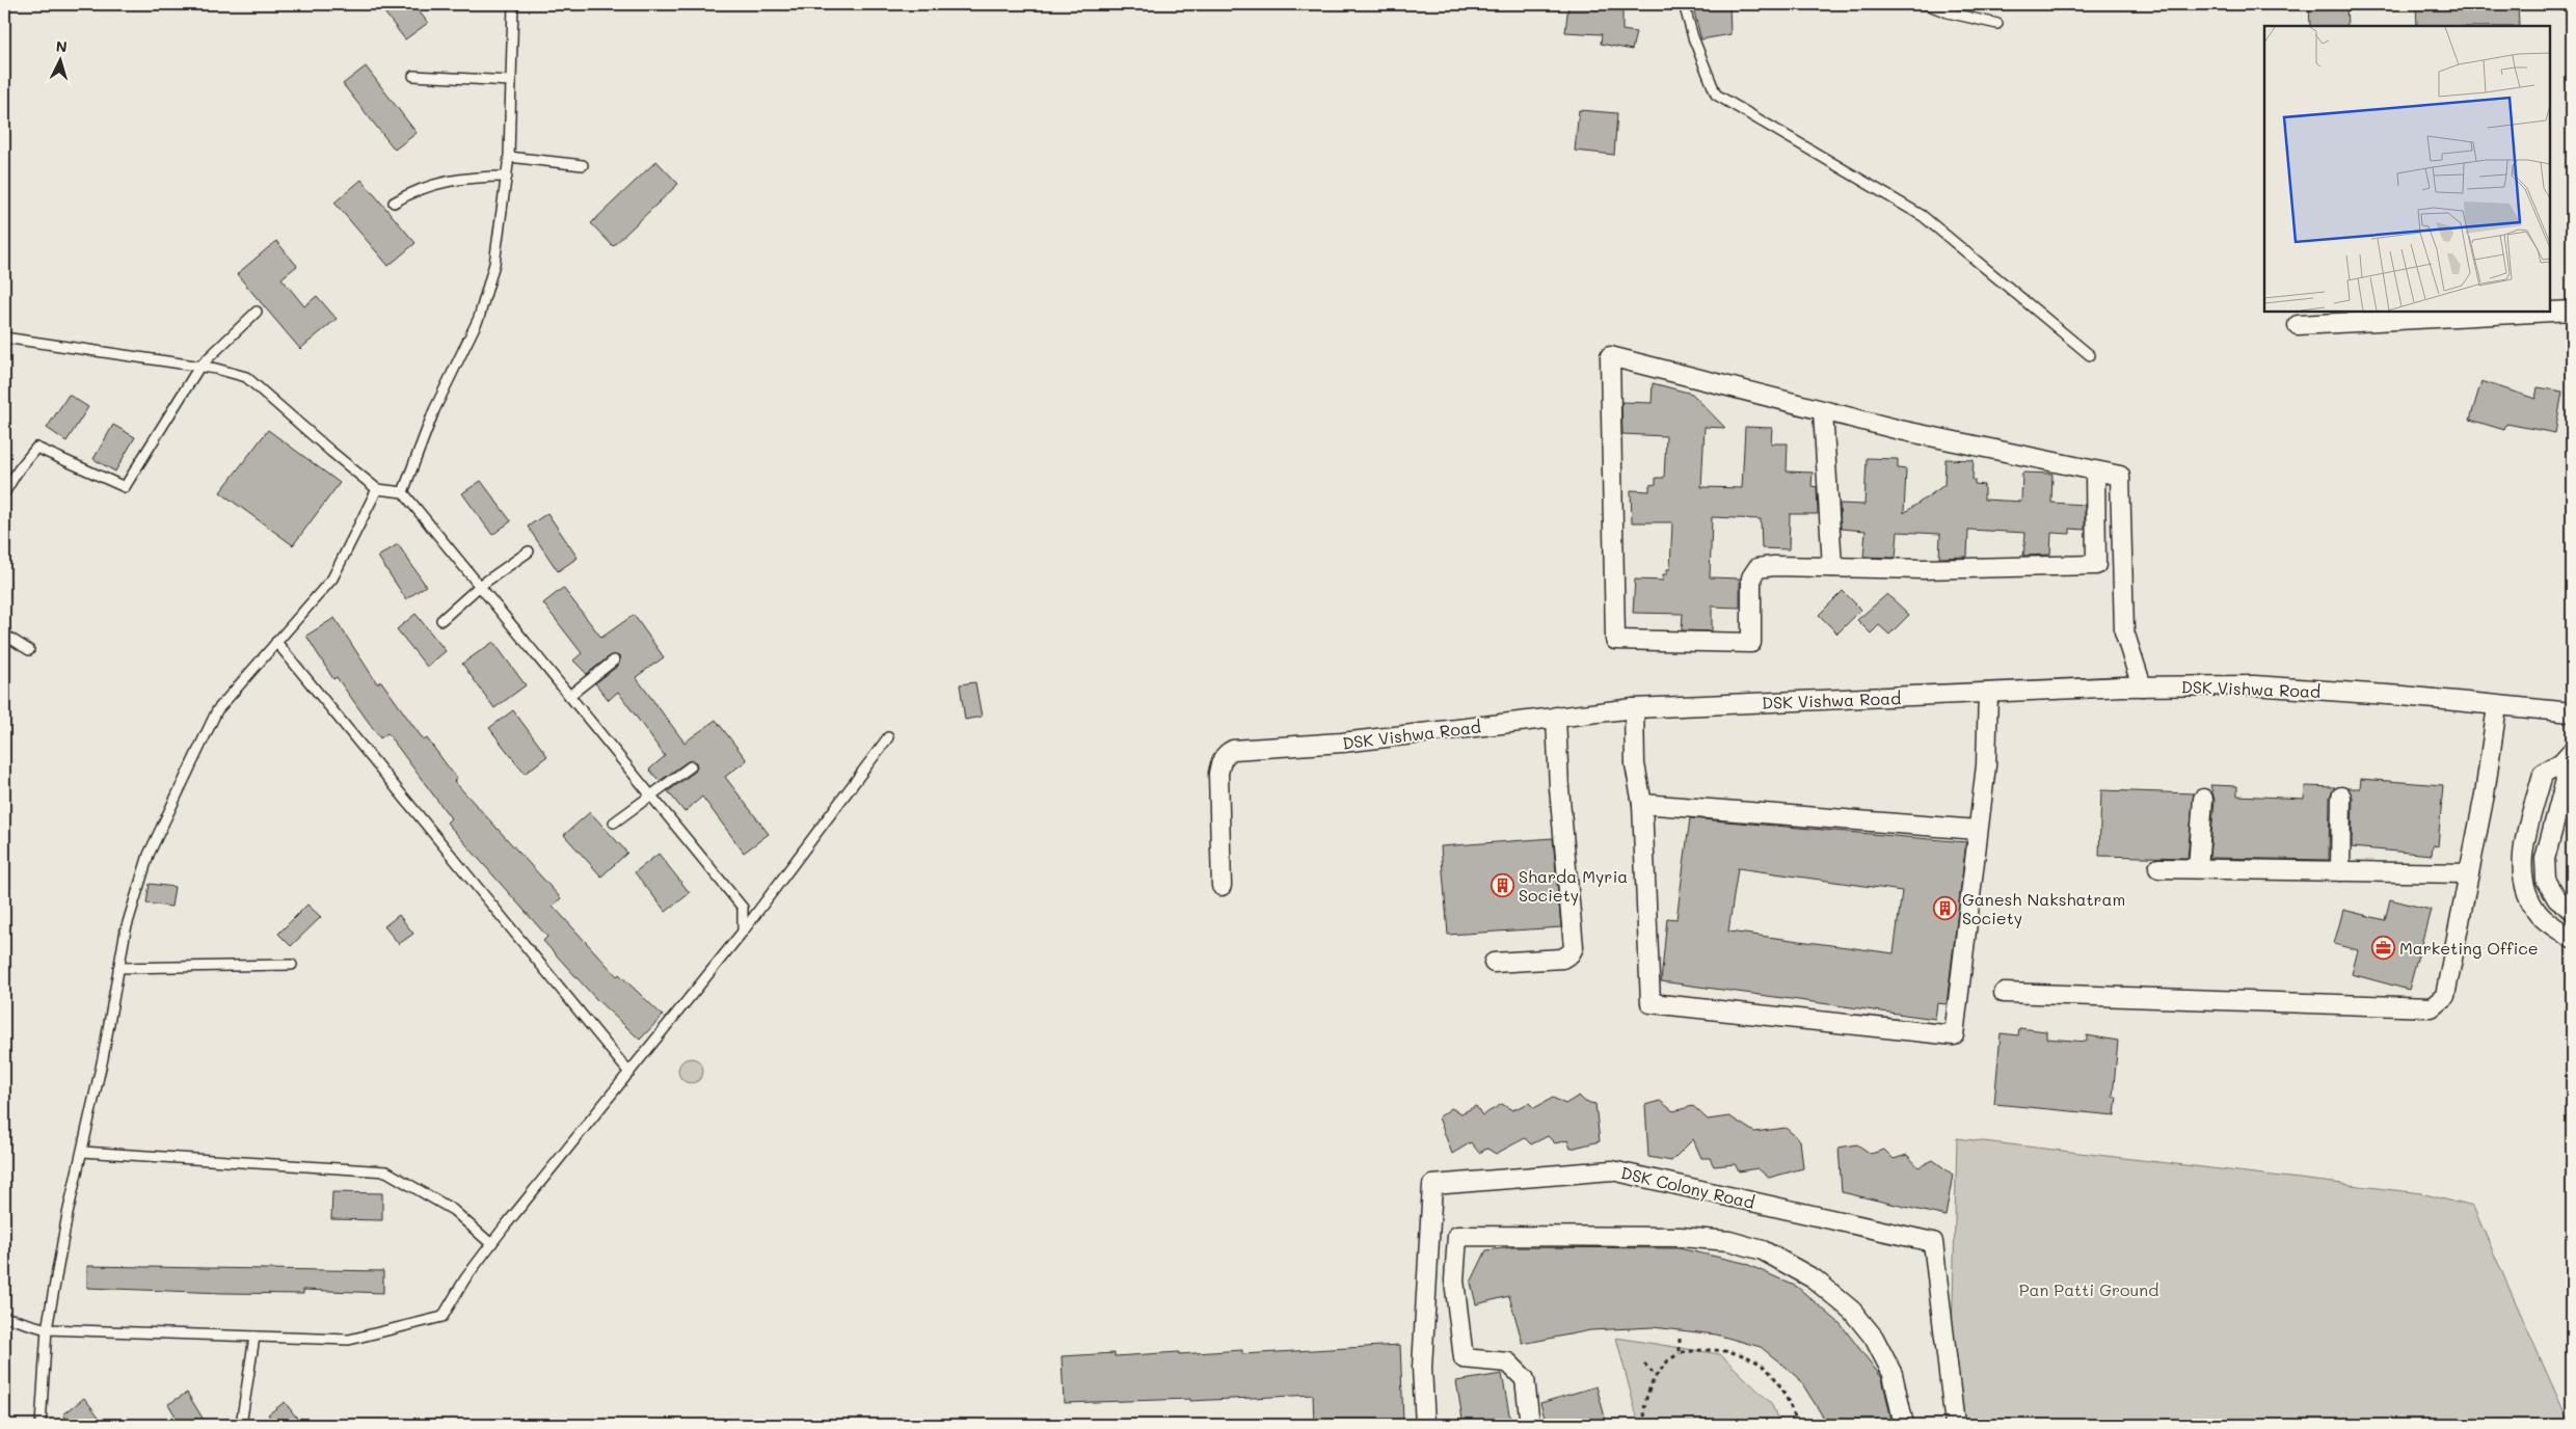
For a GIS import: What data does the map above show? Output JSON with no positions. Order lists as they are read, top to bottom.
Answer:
{
  "streets": {
    "street": ["DSK Vishwa Road", "DSK Colony Road"]
  },
  "parks": ["Pan Patti Ground"],
  "places": {
    "building": ["Sharda Myria Society", "Ganesh Nakshatram Society"],
    "office": ["Marketing Office"]
  },
  "north": "top"
}
